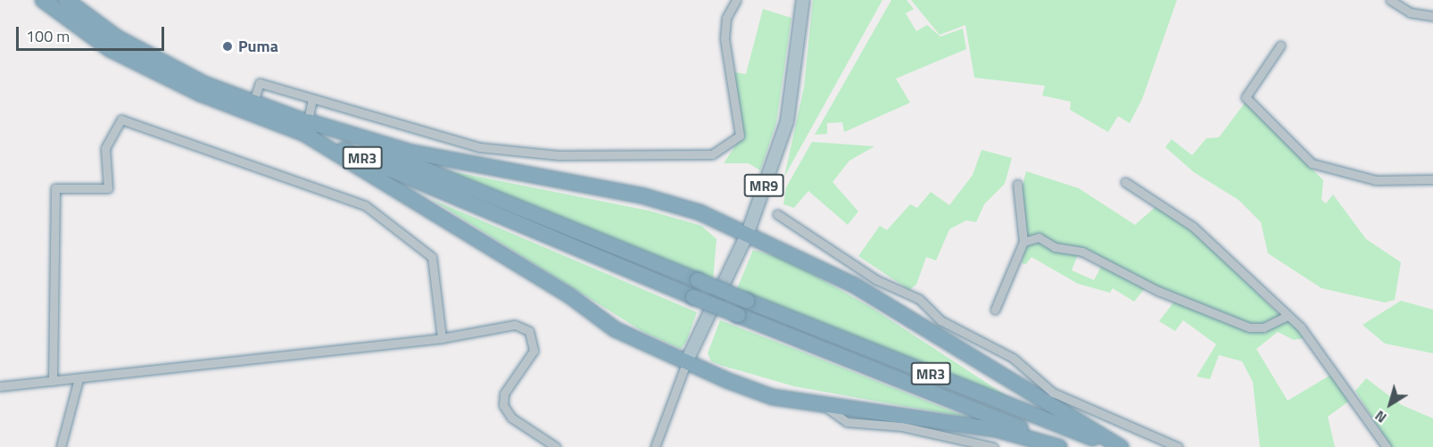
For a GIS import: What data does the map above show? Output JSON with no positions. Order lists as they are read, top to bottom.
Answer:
{
  "streets": {
    "highway": ["MR3"],
    "main road": ["MR9"]
  },
  "places": ["Puma"],
  "scale_bar": "100 m",
  "north": "bottom left"
}
